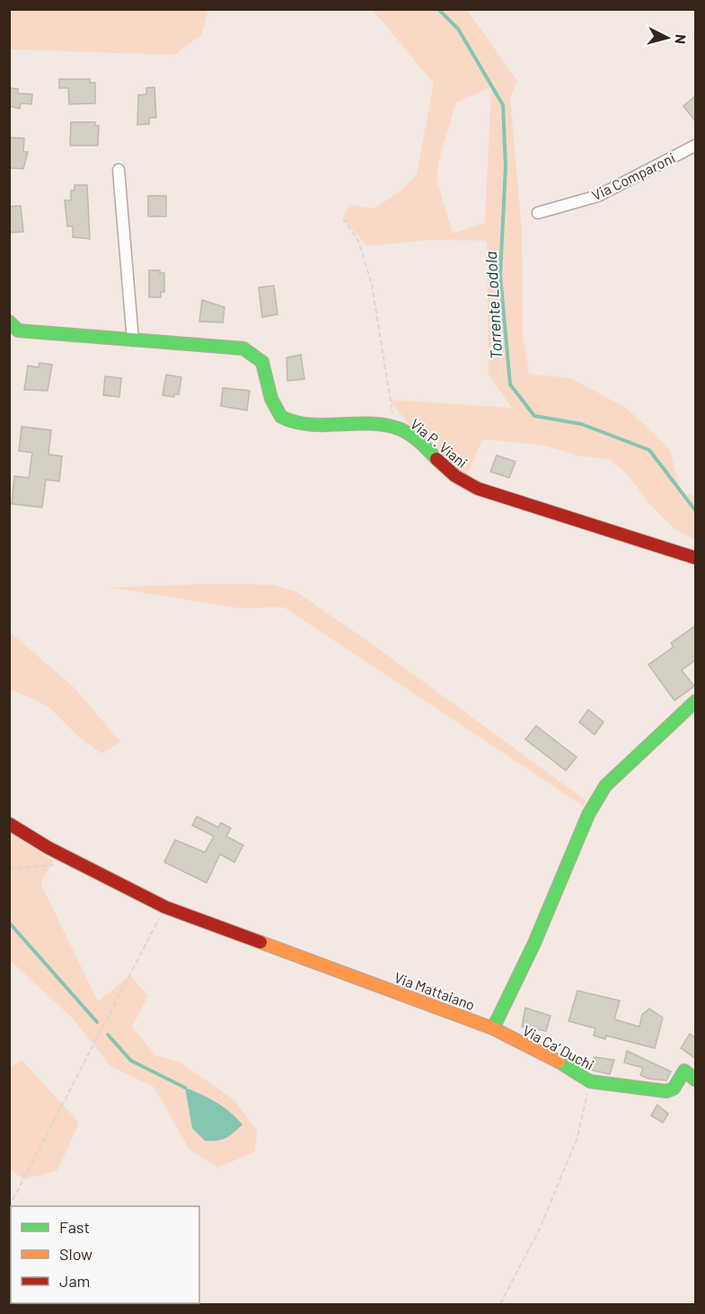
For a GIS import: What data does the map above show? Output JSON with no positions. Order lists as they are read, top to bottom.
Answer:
{
  "streets": {
    "street": [
      "Via Comparoni",
      "Via P. Viani",
      "Via Mattaiano",
      "Via Ca' Duchi"
    ]
  },
  "crossings": [
    ["Via Mattaiano", "Via Ca' Duchi"]
  ],
  "water": ["Torrente Lodola"],
  "legend": ["Fast", "Slow", "Jam"],
  "north": "right"
}
